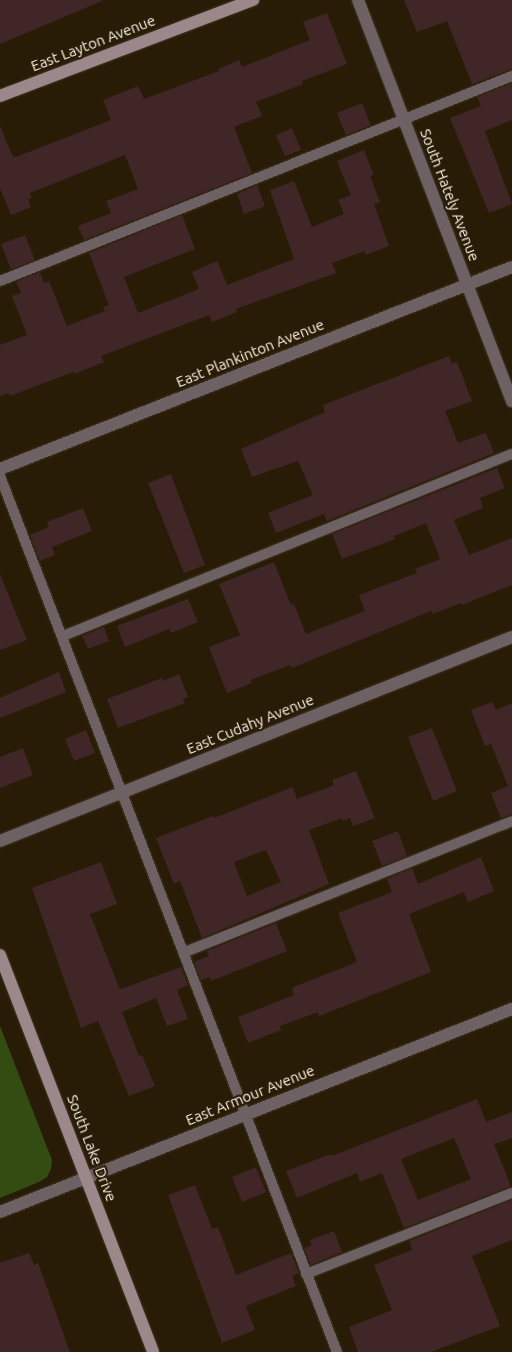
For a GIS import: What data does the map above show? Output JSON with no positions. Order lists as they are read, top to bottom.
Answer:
{
  "streets": {
    "main road": ["East Layton Avenue", "South Lake Drive"],
    "street": [
      "South Hately Avenue",
      "East Plankinton Avenue",
      "East Cudahy Avenue",
      "East Armour Avenue"
    ]
  },
  "crossings": [
    ["South Hately Avenue", "East Plankinton Avenue"],
    ["East Armour Avenue", "South Lake Drive"]
  ]
}
